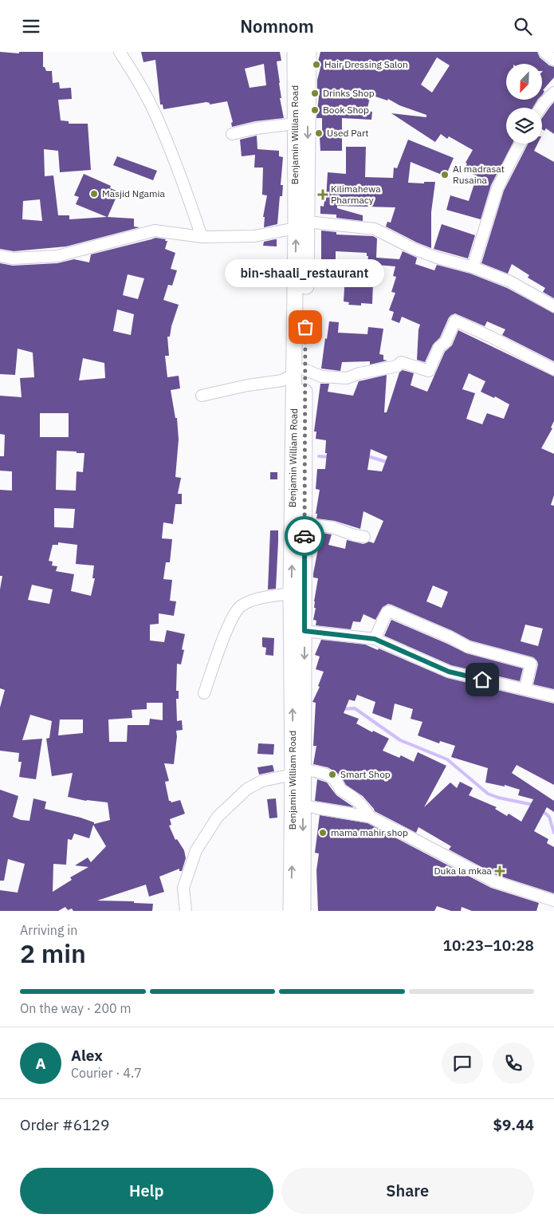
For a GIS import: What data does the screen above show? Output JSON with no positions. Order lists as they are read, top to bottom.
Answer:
{
  "streets": {
    "main road": ["Benjamin William Road"]
  },
  "places": {
    "other": [
      "Hair Dressing Salon",
      "Drinks Shop",
      "Book Shop",
      "Used Part",
      "Al madrasat Rusaina",
      "Masjid Ngamia",
      "bin-shaali_restaurant",
      "Smart Shop",
      "mama mahir shop"
    ],
    "health": ["Kilimahewa Pharmacy", "Duka la mkaa"]
  },
  "north": "bottom left",
  "page": {
    "header": "Nomnom",
    "bubble": "bin-shaali_restaurant",
    "heading": ["2 min", "Arriving in", "10:23–10:28"],
    "panel": [
      "Alex",
      "Courier · 4.7",
      "Order #6129",
      "$9.44"
    ],
    "bar": "On the way · 200 m",
    "round": "A",
    "buttons": ["Help", "Share"]
  }
}
